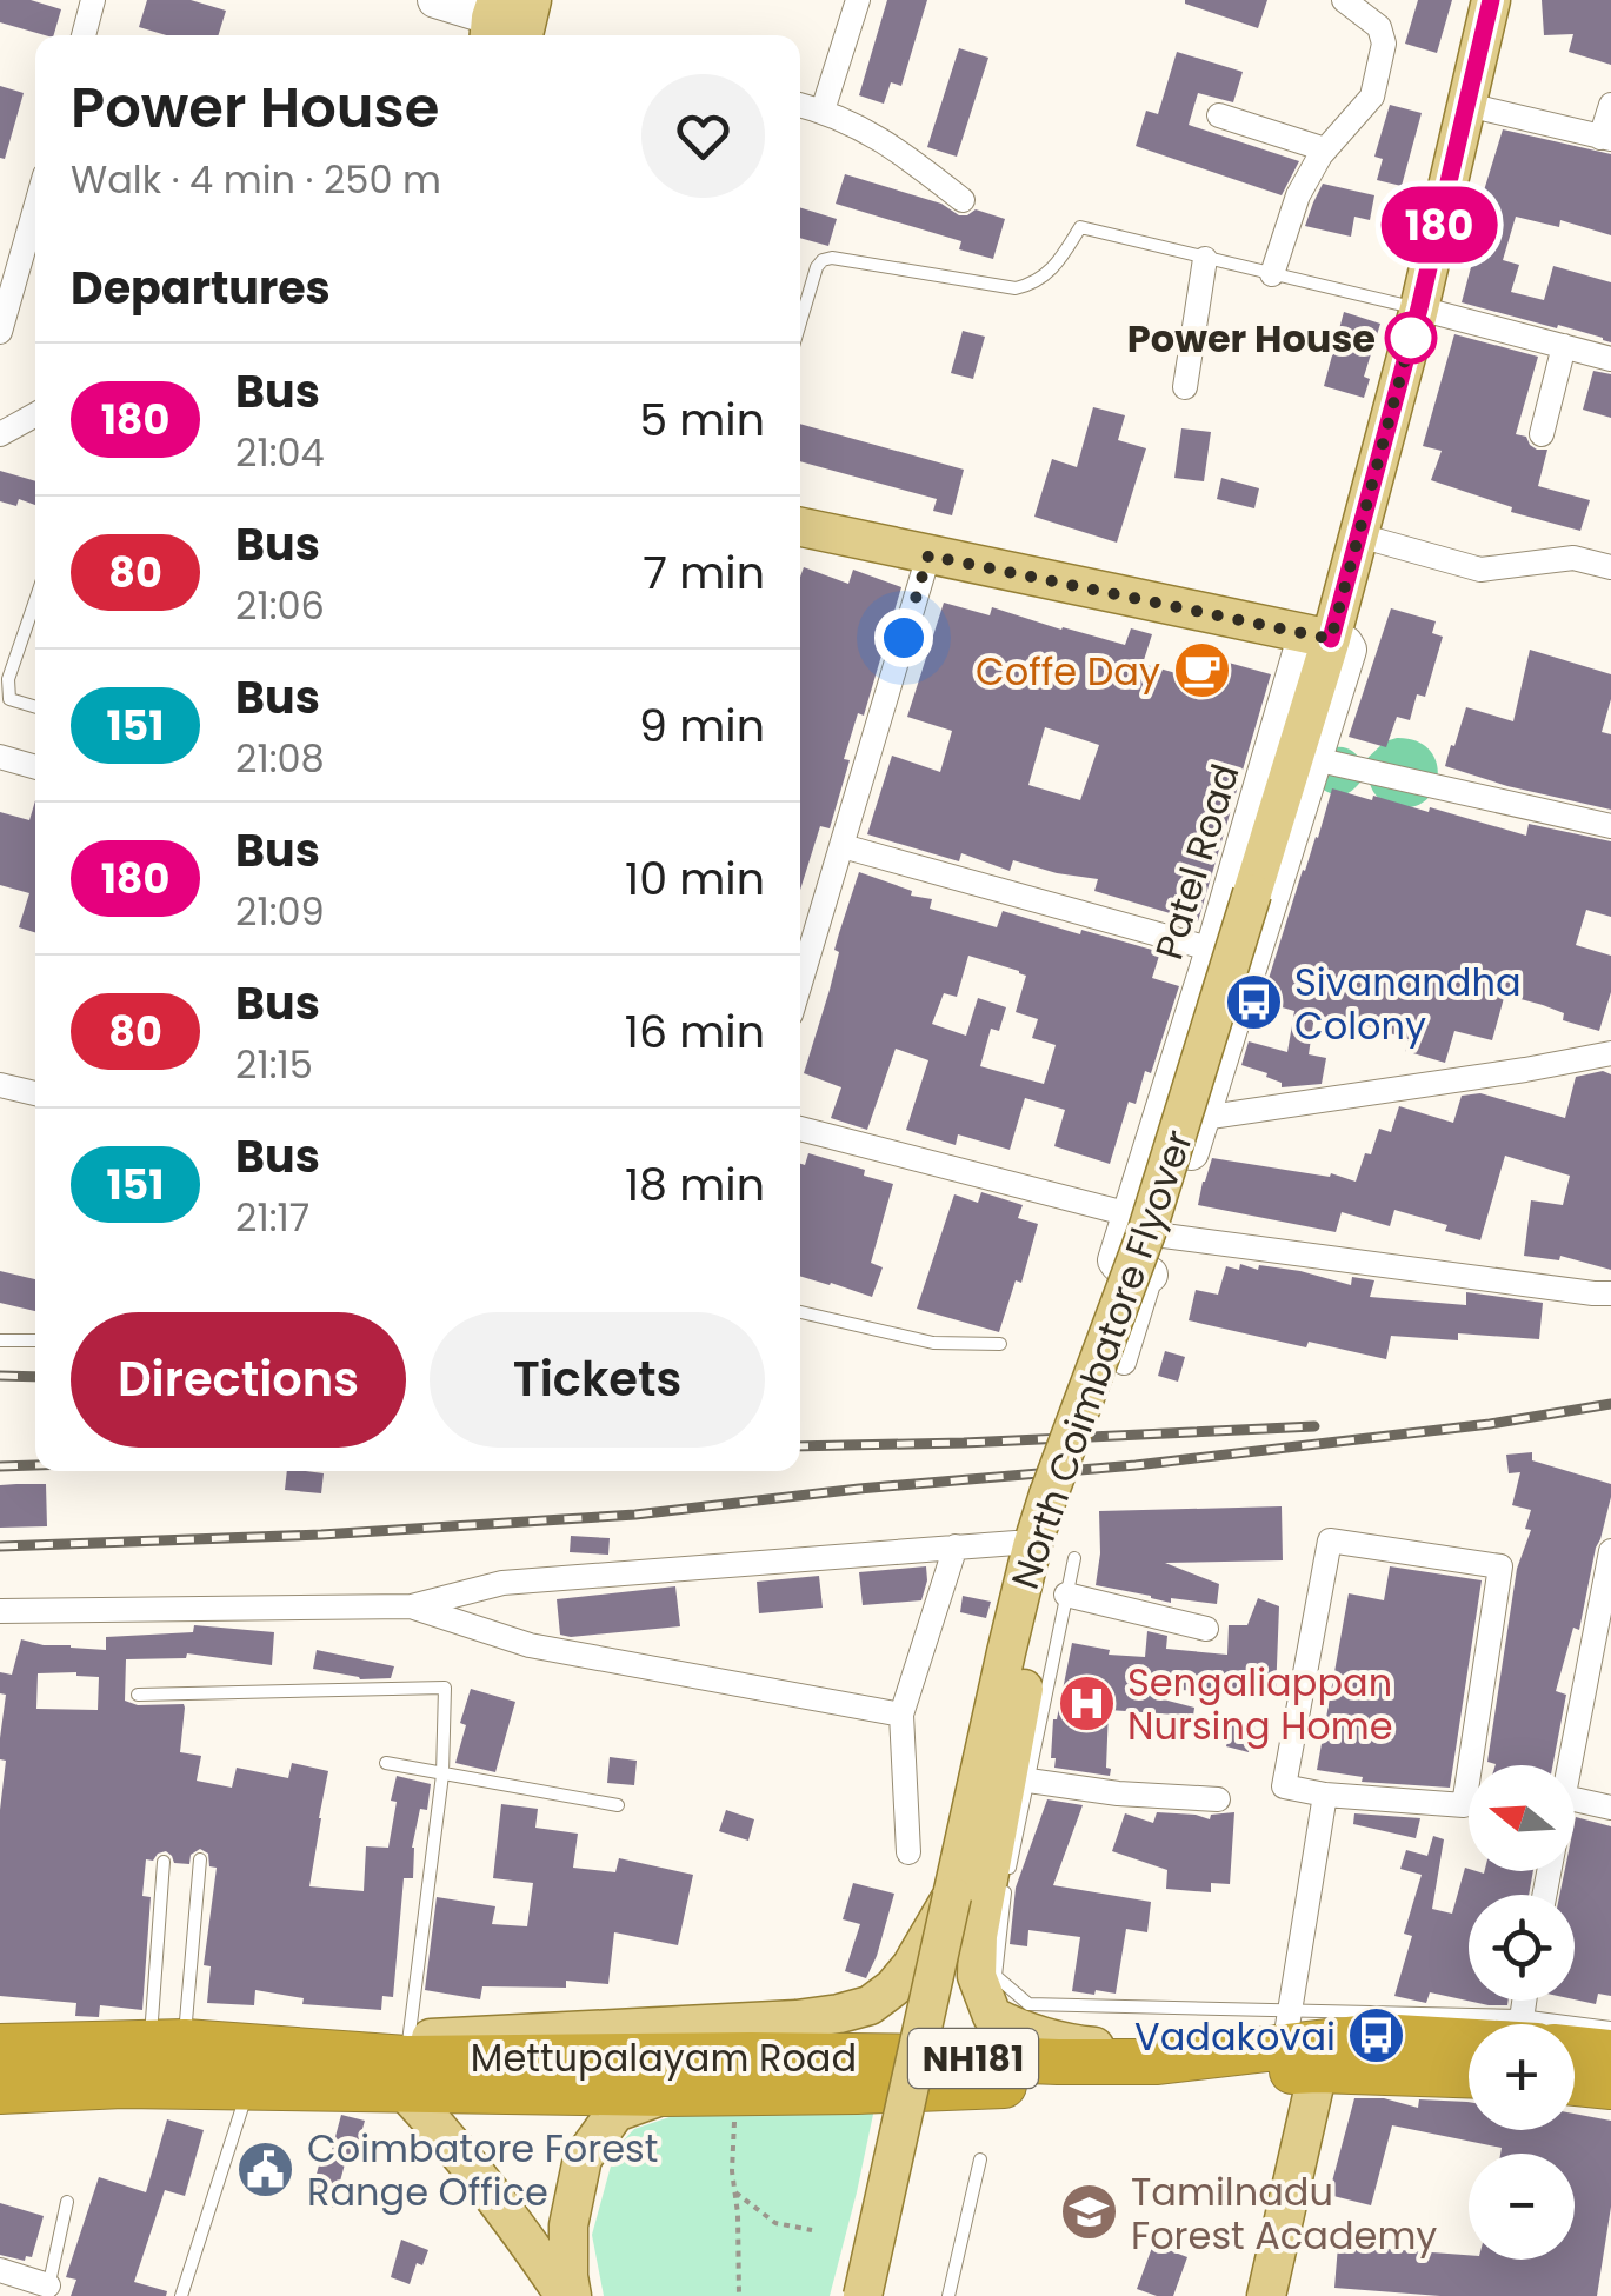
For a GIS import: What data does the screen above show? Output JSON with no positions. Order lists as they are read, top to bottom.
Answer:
{
  "streets": {
    "highway": ["Mettupalayam Road", "NH181"],
    "main road": ["North Coimbatore Flyover"],
    "street": ["Patel Road"]
  },
  "crossings": [
    ["Patel Road", "North Coimbatore Flyover"]
  ],
  "places": {
    "other": ["Power House"],
    "cafe": ["Coffe Day"],
    "bus stop": ["Sivanandha Colony", "Vadakovai"],
    "hospital": ["Sengaliappan Nursing Home"],
    "public building": ["Coimbatore Forest Range Office"],
    "school or university": ["Tamilnadu Forest Academy"]
  },
  "lines": ["bus line 180"],
  "north": "left",
  "page": {
    "on_map": "180",
    "heading": [
      ["Power House", "Walk · 4 min · 250 m"],
      "Departures"
    ],
    "list": [
      {
        "mark": "180",
        "name": "Bus",
        "note": "21:04",
        "value": "5 min"
      },
      {
        "mark": "80",
        "name": "Bus",
        "note": "21:06",
        "value": "7 min"
      },
      {
        "mark": "151",
        "name": "Bus",
        "note": "21:08",
        "value": "9 min"
      },
      {
        "mark": "180",
        "name": "Bus",
        "note": "21:09",
        "value": "10 min"
      },
      {
        "mark": "80",
        "name": "Bus",
        "note": "21:15",
        "value": "16 min"
      },
      {
        "mark": "151",
        "name": "Bus",
        "note": "21:17",
        "value": "18 min"
      }
    ],
    "buttons": ["Directions", "Tickets"],
    "map_buttons": ["+", "−"]
  }
}
